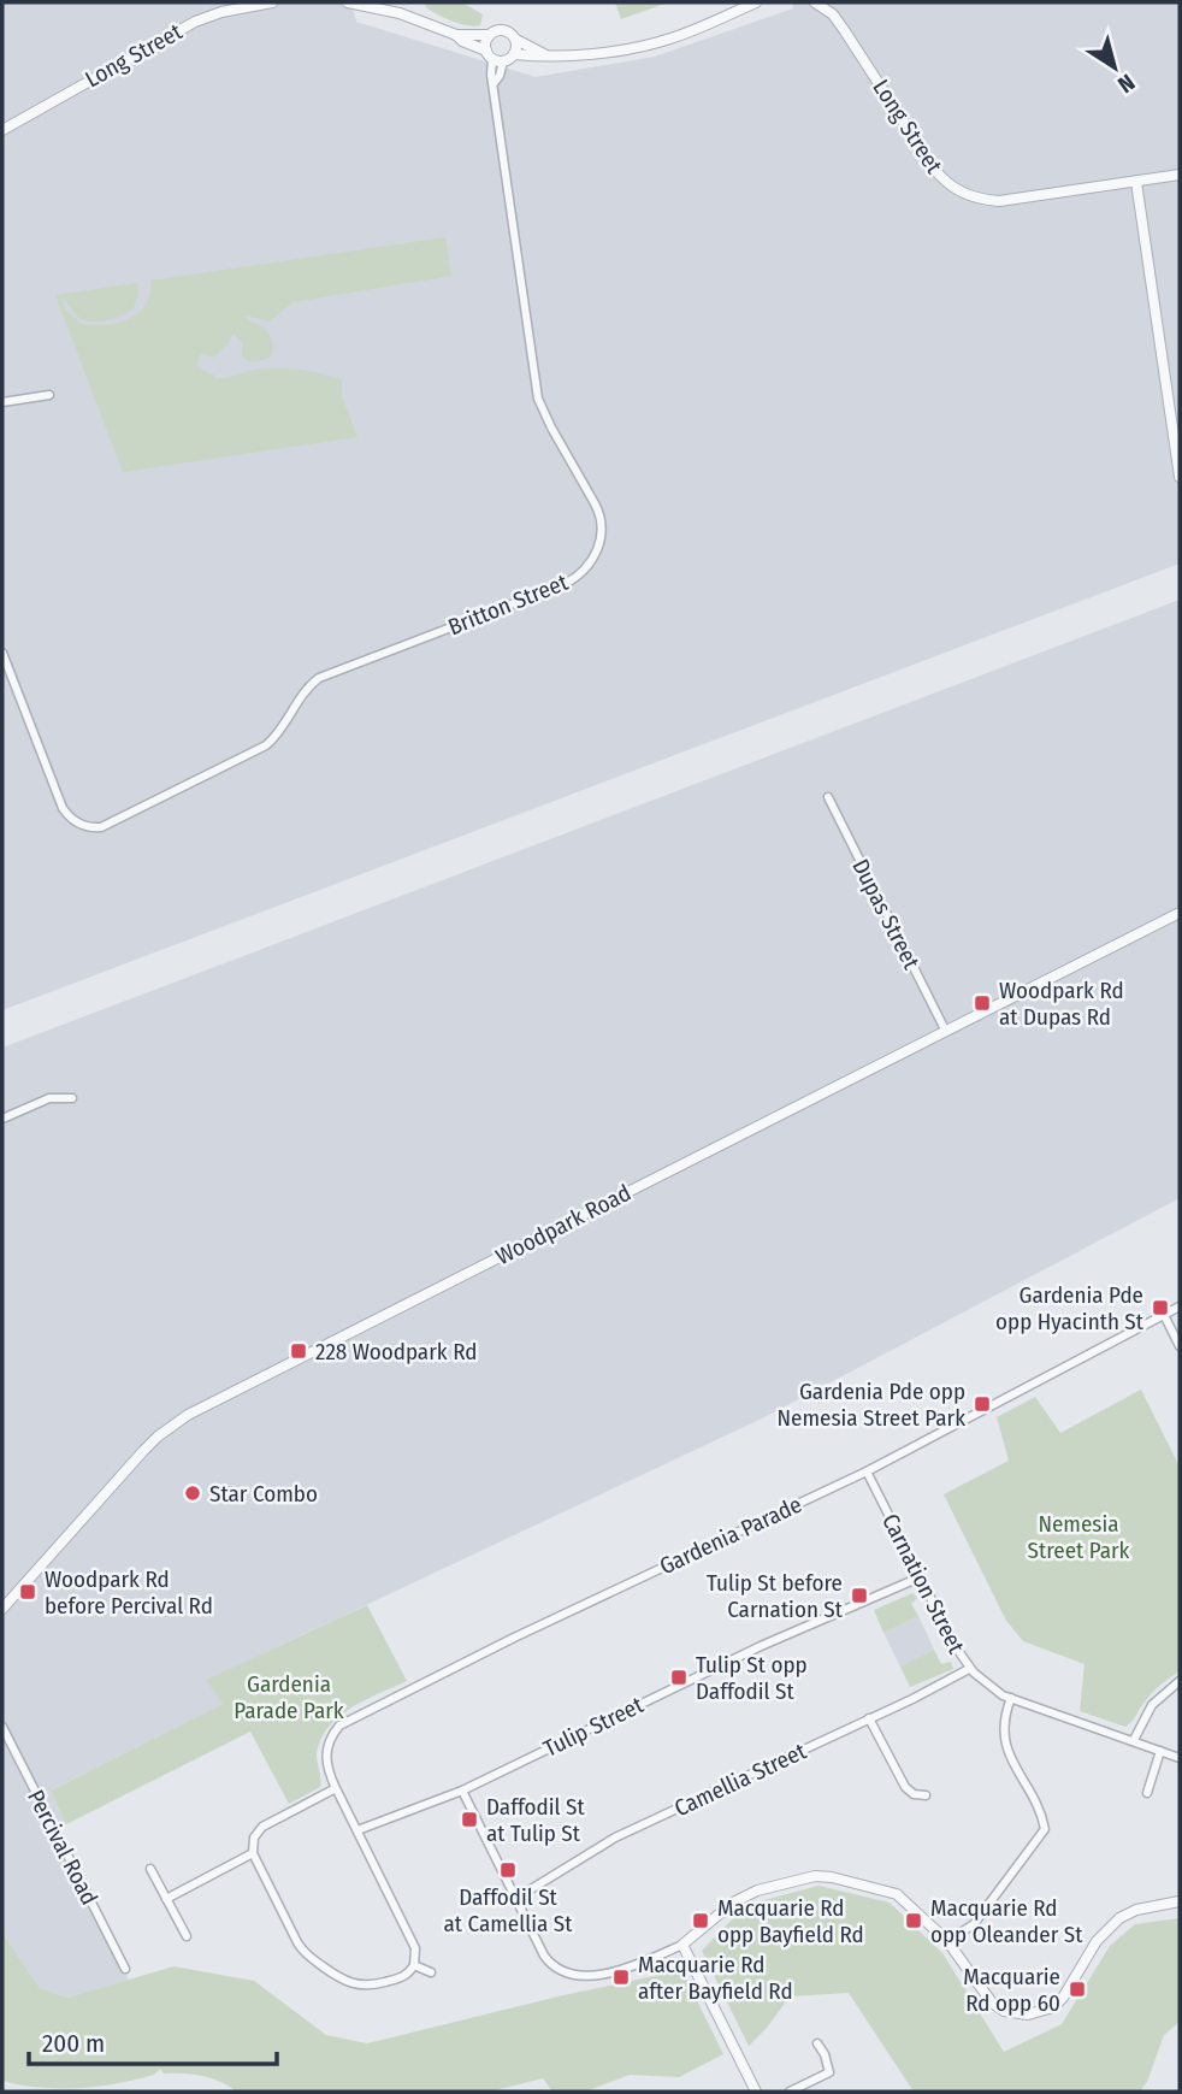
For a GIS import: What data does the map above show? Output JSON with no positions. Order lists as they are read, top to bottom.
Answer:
{
  "streets": {
    "street": [
      "Long Street",
      "Britton Street",
      "Dupas Street",
      "Woodpark Road",
      "Gardenia Parade",
      "Carnation Street",
      "Tulip Street",
      "Camellia Street",
      "Percival Road"
    ]
  },
  "crossings": [
    ["Dupas Street", "Woodpark Road"],
    ["Gardenia Parade", "Carnation Street"],
    ["Gardenia Parade", "Tulip Street"],
    ["Carnation Street", "Tulip Street"],
    ["Carnation Street", "Camellia Street"]
  ],
  "parks": ["Nemesia Street Park", "Gardenia Parade Park"],
  "places": {
    "transit": [
      "Woodpark Rd at Dupas Rd",
      "Gardenia Pde opp Hyacinth St",
      "228 Woodpark Rd",
      "Gardenia Pde opp Nemesia Street Park",
      "Woodpark Rd before Percival Rd",
      "Tulip St before Carnation St",
      "Tulip St opp Daffodil St",
      "Daffodil St at Tulip St",
      "Daffodil St at Camellia St",
      "Macquarie Rd opp Bayfield Rd",
      "Macquarie Rd opp Oleander St",
      "Macquarie Rd after Bayfield Rd",
      "Macquarie Rd opp 60"
    ],
    "other": ["Star Combo"]
  },
  "scale_bar": "200 m",
  "north": "bottom right"
}
